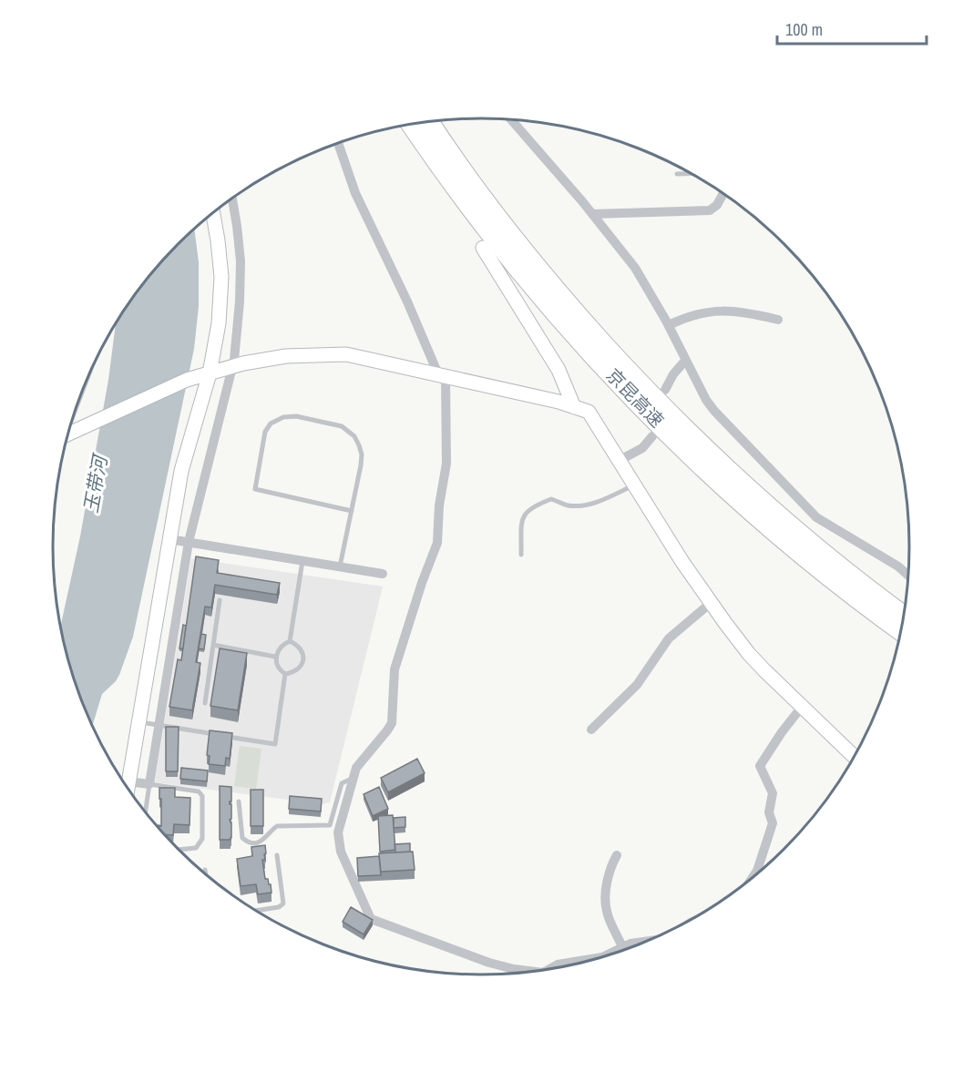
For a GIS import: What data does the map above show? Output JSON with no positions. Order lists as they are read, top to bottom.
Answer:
{
  "streets": {
    "highway": ["京昆高速"]
  },
  "water": ["玉带河"],
  "scale_bar": "100 m"
}
